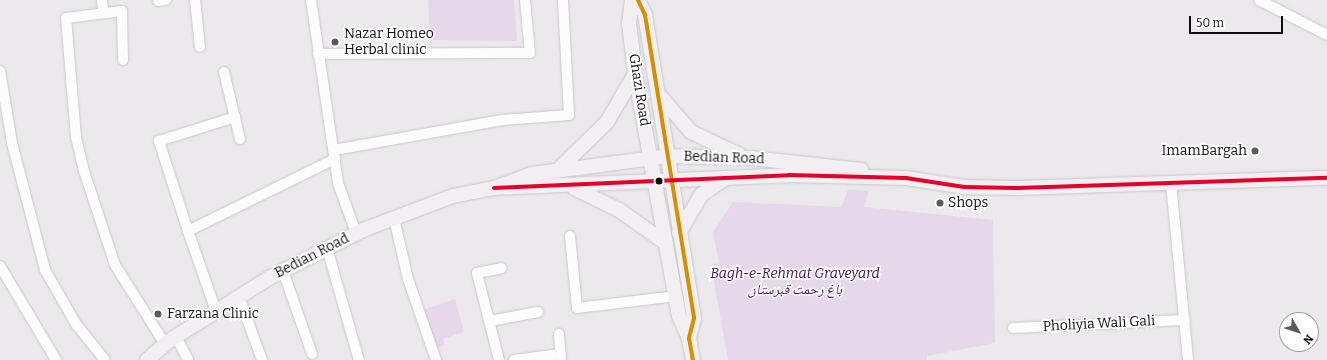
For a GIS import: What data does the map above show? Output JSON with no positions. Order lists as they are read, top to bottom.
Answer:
{
  "streets": {
    "main road": ["Ghazi Road", "Bedian Road"],
    "street": ["Pholiyia Wali Gali"]
  },
  "crossings": [
    ["Ghazi Road", "Bedian Road"]
  ],
  "parks": ["Bagh-e-Rehmat Graveyard باغ رحمت قبرستان"],
  "places": [
    "Nazar Homeo Herbal clinic",
    "ImamBargah",
    "Shops",
    "Farzana Clinic"
  ],
  "scale_bar": "50 m",
  "north": "bottom right"
}
